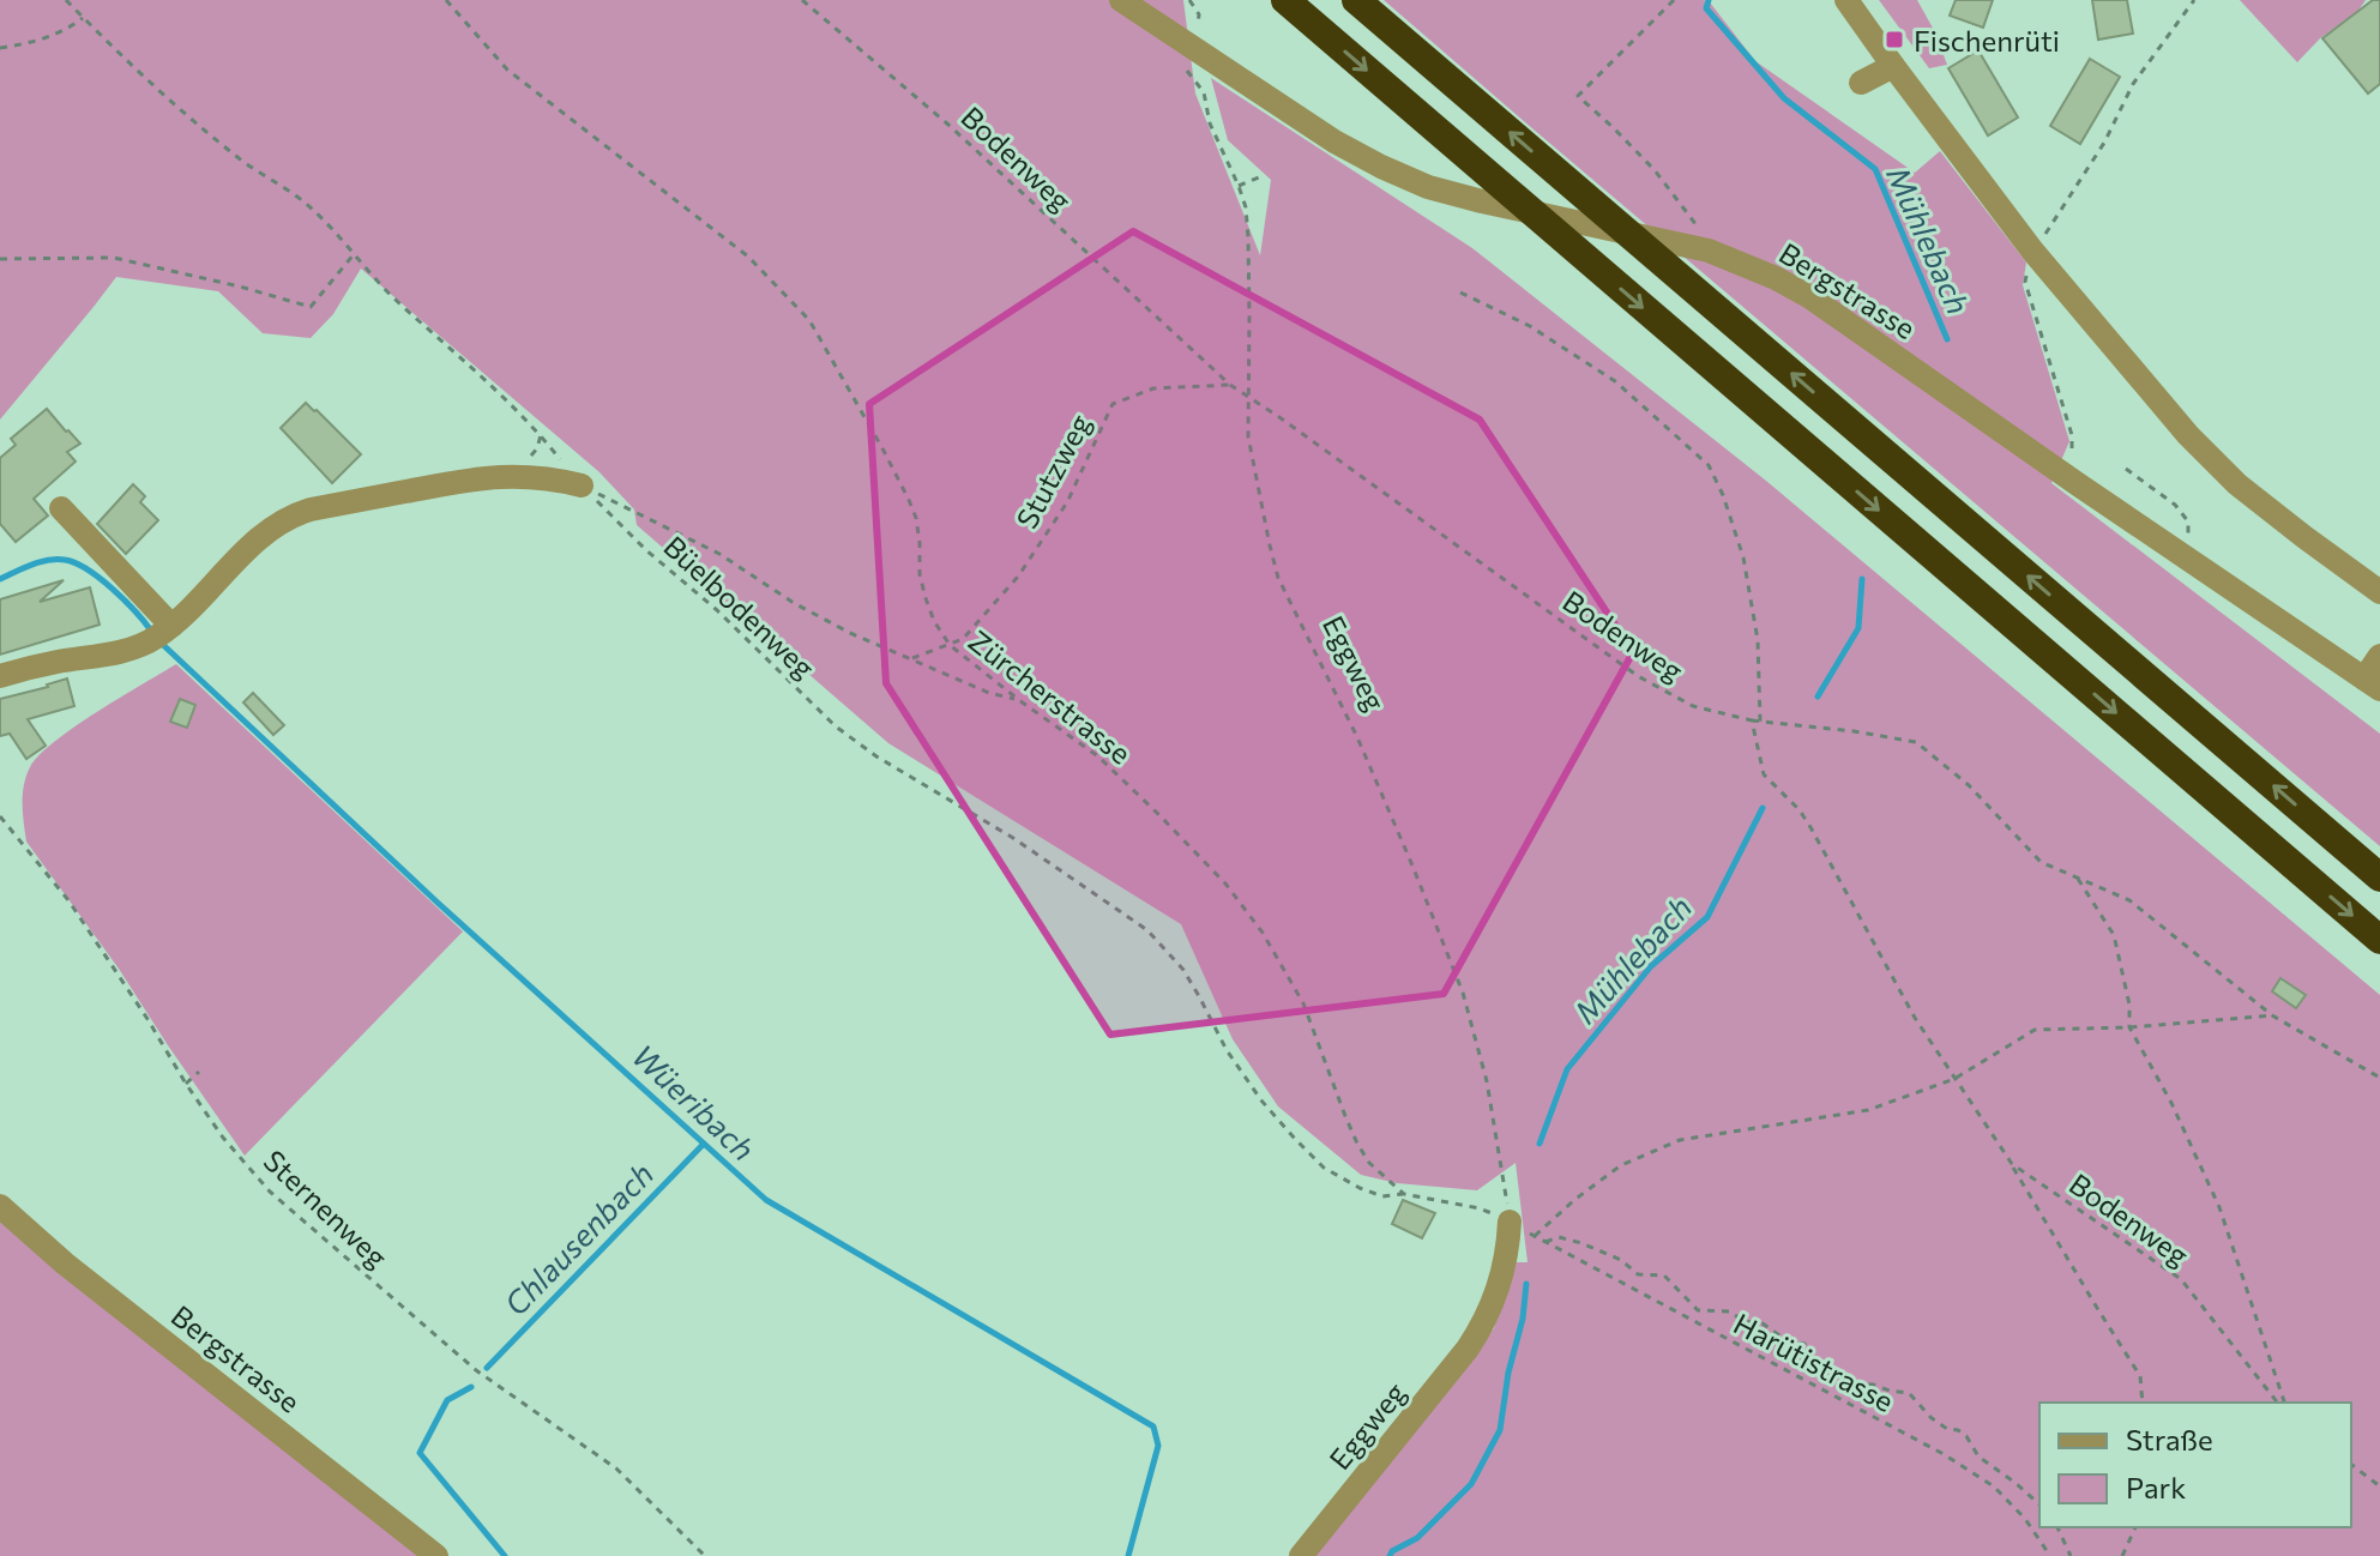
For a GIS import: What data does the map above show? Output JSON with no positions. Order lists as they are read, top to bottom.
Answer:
{
  "streets": {
    "street": ["Bergstrasse", "Eggweg"],
    "path": [
      "Bodenweg",
      "Stutzweg",
      "Büelbodenweg",
      "Zürcherstrasse",
      "Sternenweg",
      "Harütistrasse"
    ]
  },
  "crossings": [
    ["Bodenweg", "Stutzweg"],
    ["Bodenweg", "Eggweg"],
    ["Bodenweg", "Harütistrasse"],
    ["Stutzweg", "Zürcherstrasse"],
    ["Büelbodenweg", "Zürcherstrasse"]
  ],
  "water": ["Mühlebach", "Wüeribach", "Chlausenbach"],
  "places": {
    "transit": ["Fischenrüti"]
  },
  "legend": ["Straße", "Park"]
}
